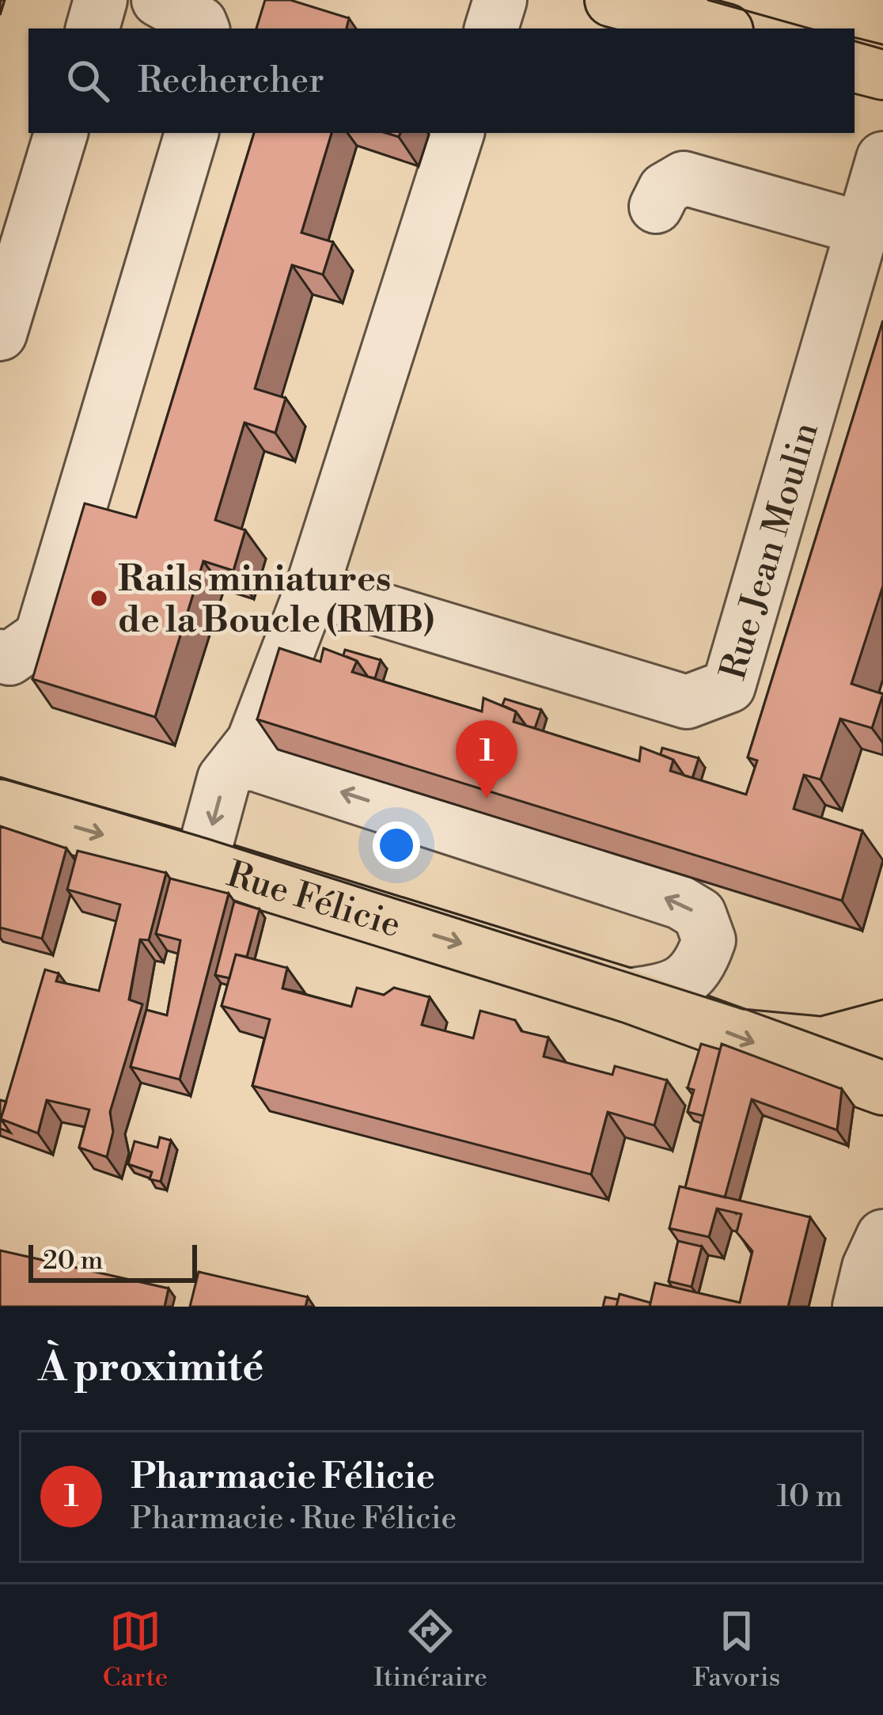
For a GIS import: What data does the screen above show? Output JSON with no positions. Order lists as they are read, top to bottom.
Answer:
{
  "streets": {
    "main road": ["Rue Félicie"],
    "street": ["Rue Jean Moulin"]
  },
  "places": ["Rails miniatures de la Boucle (RMB)"],
  "scale_bar": "20 m",
  "page": {
    "search": "Rechercher",
    "pins": "1",
    "scale": "20 m",
    "heading": "À proximité",
    "list": [
      {
        "mark": "1",
        "name": "Pharmacie Félicie",
        "note": "Pharmacie · Rue Félicie",
        "value": "10 m"
      }
    ],
    "nav": ["Carte", "Itinéraire", "Favoris"]
  }
}
